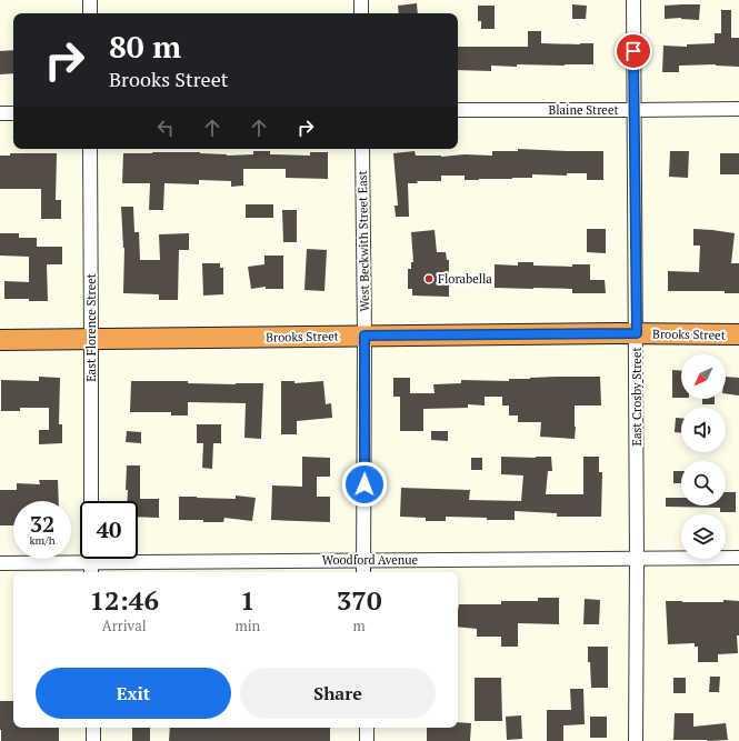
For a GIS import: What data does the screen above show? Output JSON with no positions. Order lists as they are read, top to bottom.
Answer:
{
  "streets": {
    "highway": ["Brooks Street"],
    "street": [
      "Blaine Street",
      "West Beckwith Street East",
      "East Florence Street",
      "East Crosby Street",
      "Woodford Avenue"
    ]
  },
  "crossings": [
    ["Blaine Street", "East Crosby Street"],
    ["West Beckwith Street East", "Brooks Street"],
    ["West Beckwith Street East", "Woodford Avenue"],
    ["East Florence Street", "Brooks Street"],
    ["Brooks Street", "East Crosby Street"],
    ["East Crosby Street", "Woodford Avenue"]
  ],
  "places": ["Florabella"],
  "north": "bottom left",
  "page": {
    "turn": ["80 m", "Brooks Street"],
    "speed": "32 km/h",
    "limit": "40",
    "eta": [
      "12:46",
      "Arrival",
      "1",
      "min",
      "370",
      "m"
    ],
    "buttons": ["Exit", "Share"]
  }
}
